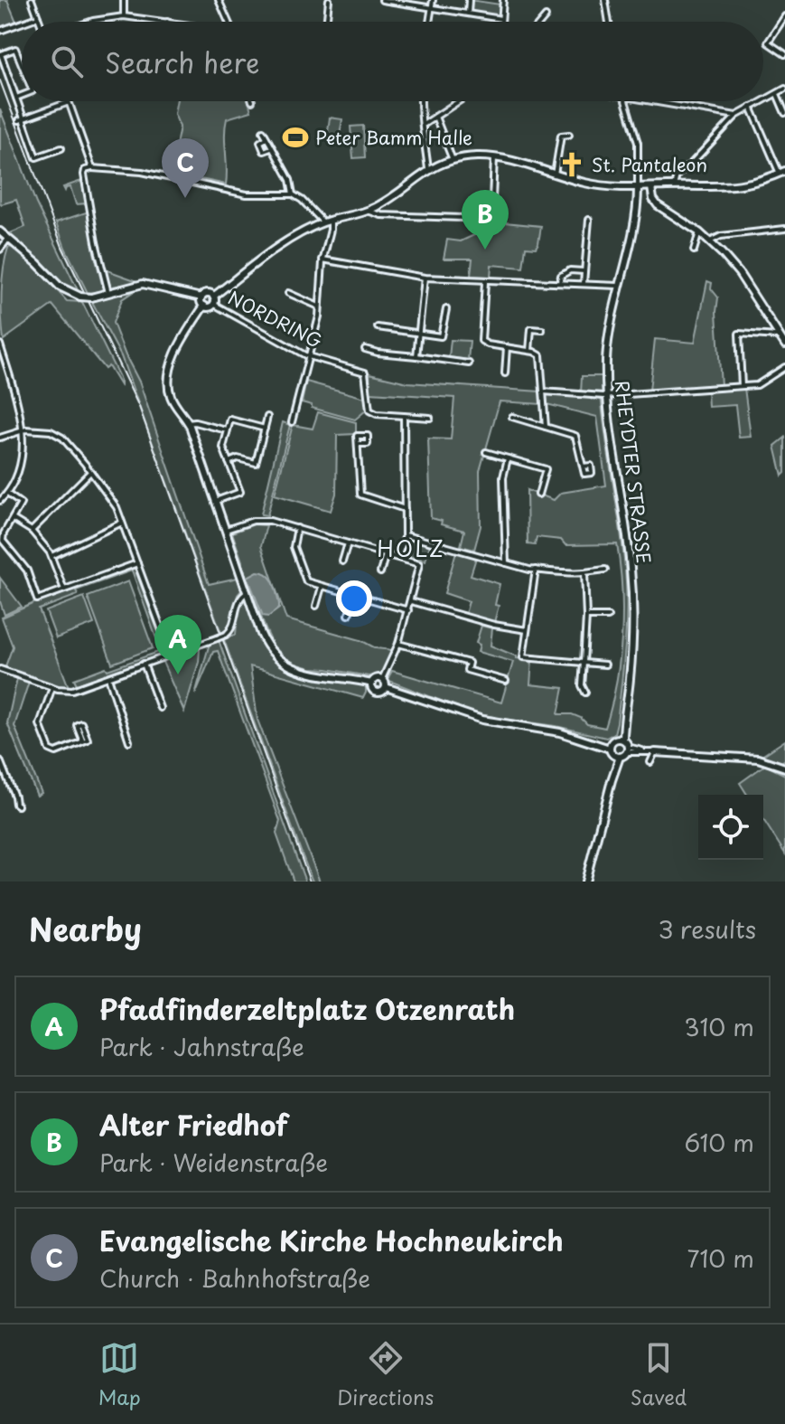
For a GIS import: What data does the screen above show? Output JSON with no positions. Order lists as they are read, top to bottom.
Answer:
{
  "streets": {
    "street": ["NORDRING", "RHEYDTER STRASSE"]
  },
  "districts": ["HOLZ"],
  "places": {
    "sports": ["Peter Bamm Halle"],
    "church": ["St. Pantaleon"]
  },
  "page": {
    "search": "Search here",
    "pins": ["C", "B", "A"],
    "heading": ["Nearby", "3 results"],
    "list": [
      {
        "mark": "A",
        "name": "Pfadfinderzeltplatz Otzenrath",
        "note": "Park · Jahnstraße",
        "value": "310 m"
      },
      {
        "mark": "B",
        "name": "Alter Friedhof",
        "note": "Park · Weidenstraße",
        "value": "610 m"
      },
      {
        "mark": "C",
        "name": "Evangelische Kirche Hochneukirch",
        "note": "Church · Bahnhofstraße",
        "value": "710 m"
      }
    ],
    "nav": ["Map", "Directions", "Saved"]
  }
}
